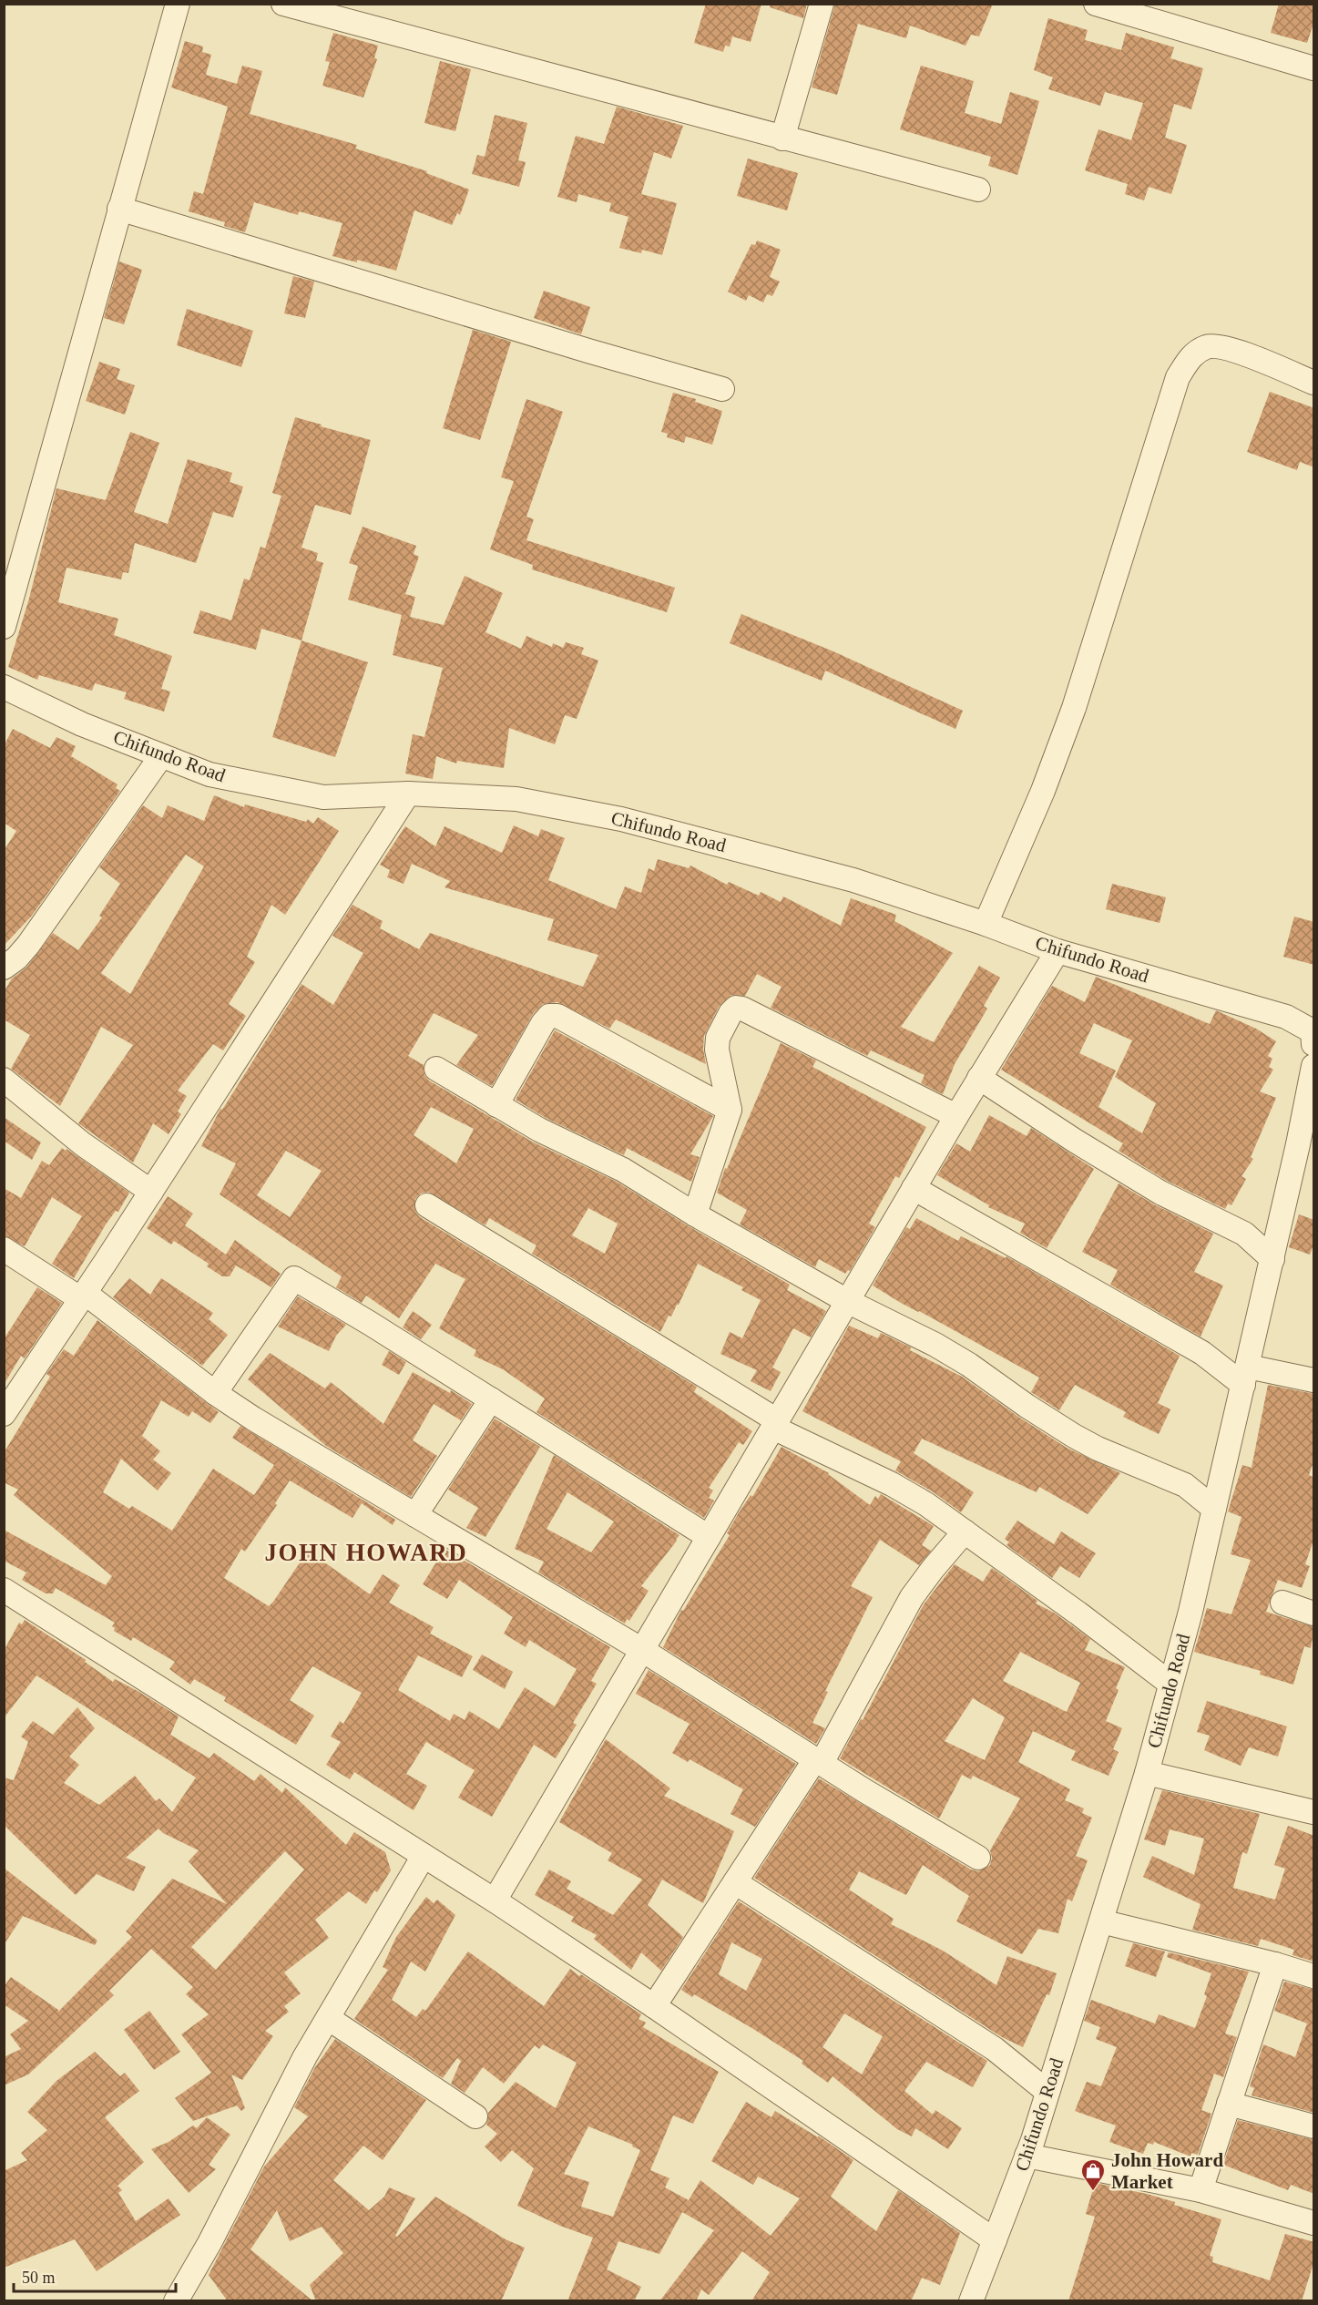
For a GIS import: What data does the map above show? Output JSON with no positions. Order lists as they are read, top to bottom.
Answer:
{
  "streets": {
    "street": ["Chifundo Road"]
  },
  "districts": ["JOHN HOWARD"],
  "places": {
    "shop": ["John Howard Market"]
  },
  "scale_bar": "50 m"
}
